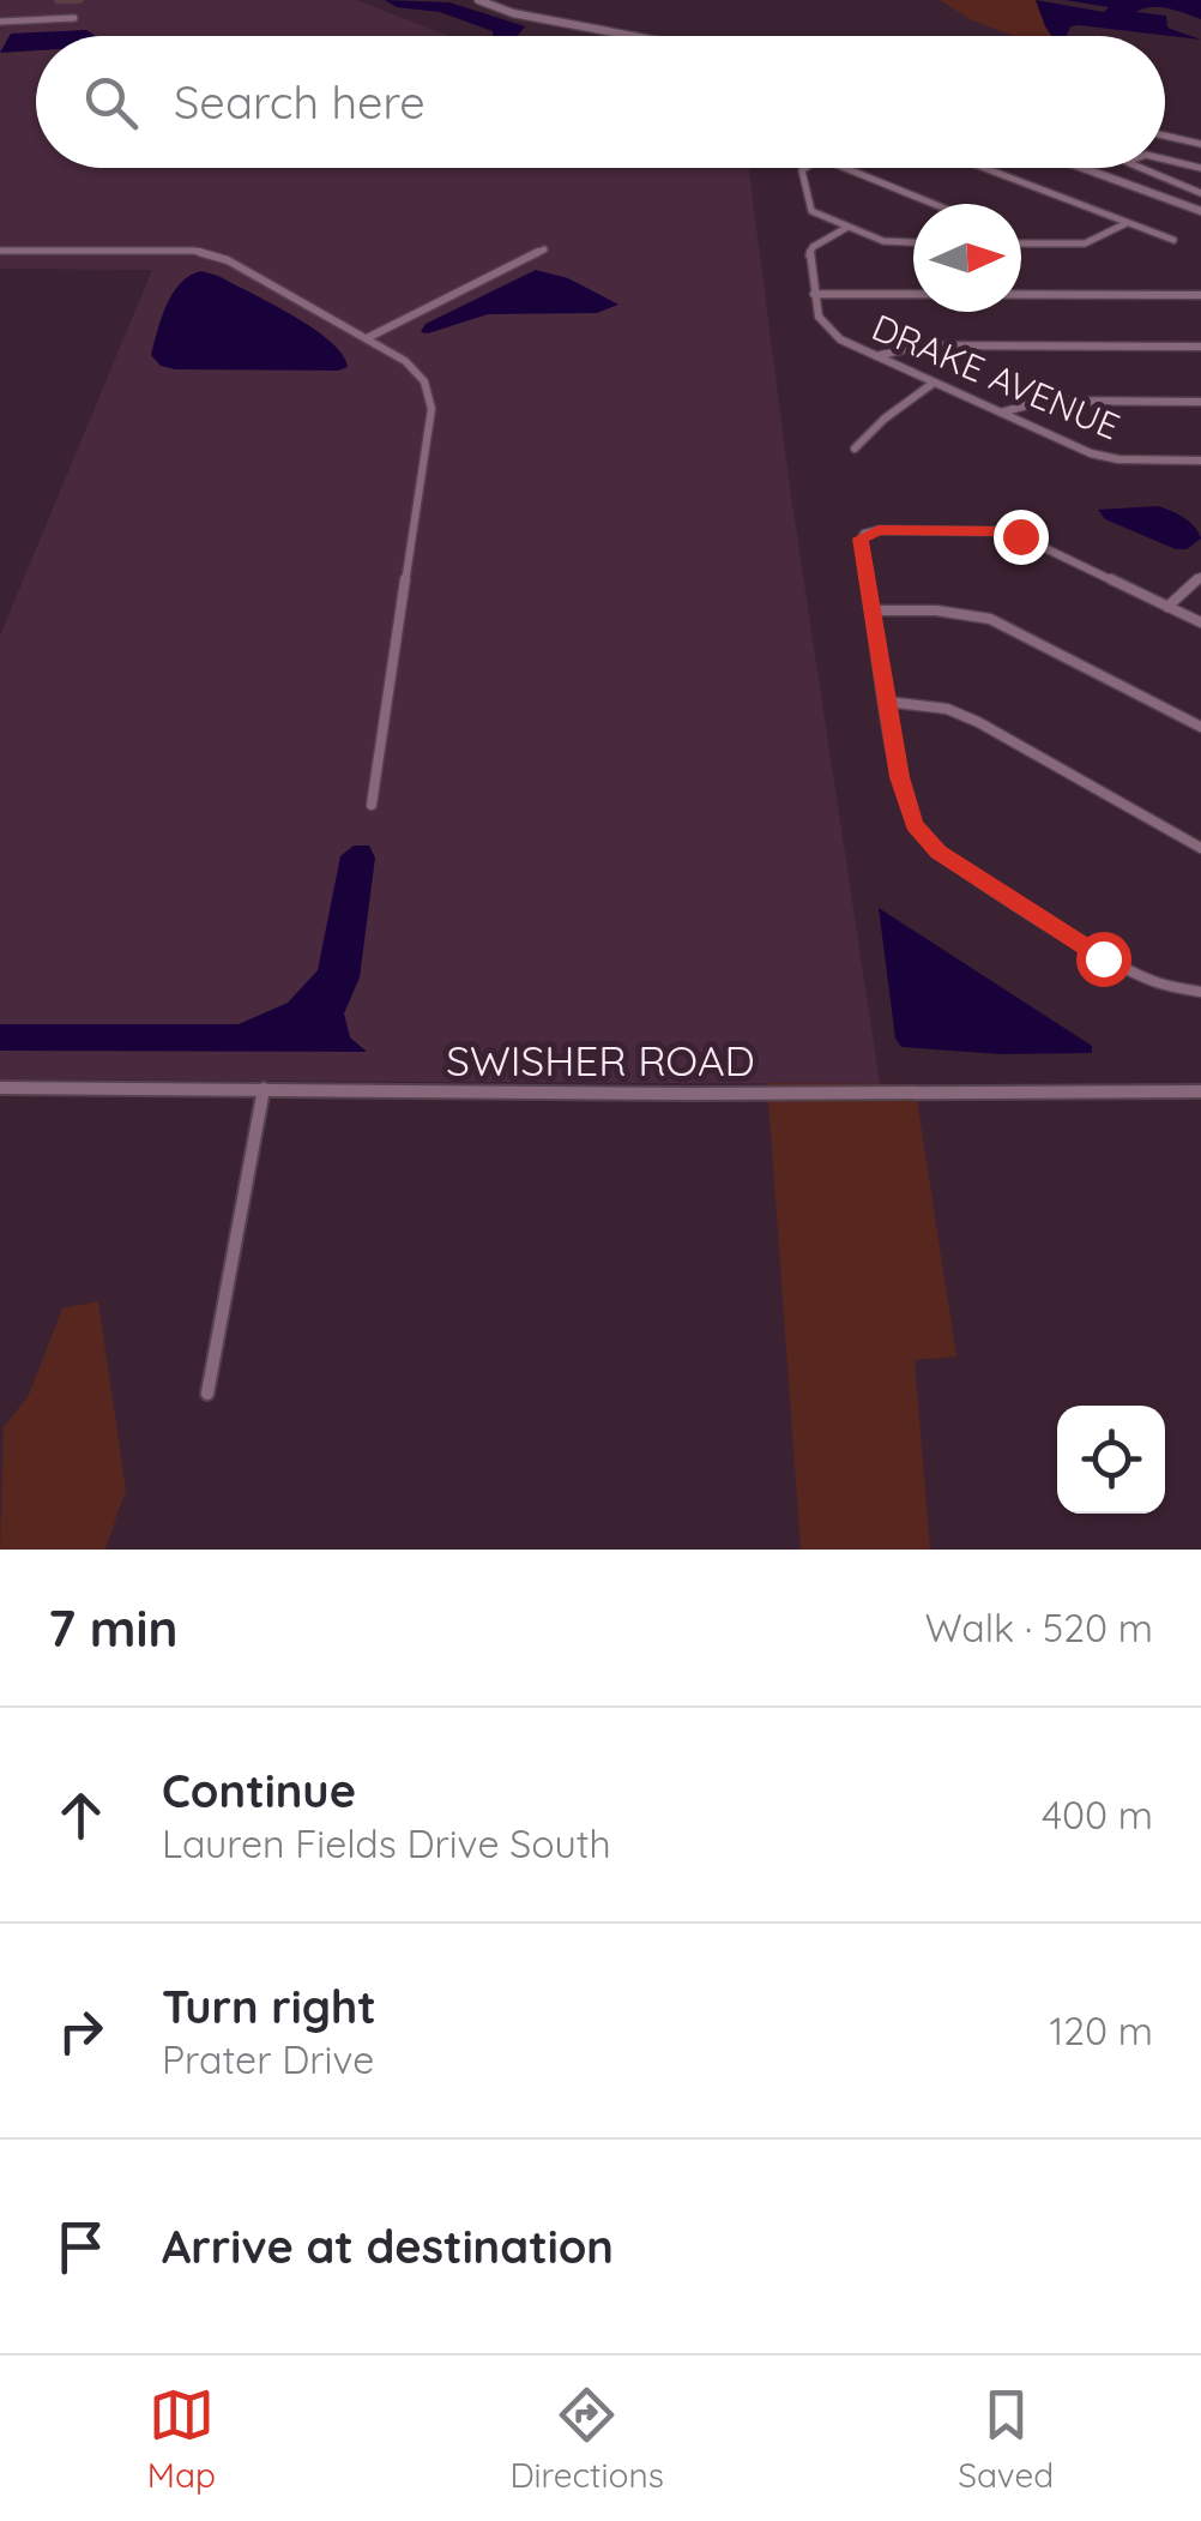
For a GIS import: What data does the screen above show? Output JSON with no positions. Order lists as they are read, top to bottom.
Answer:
{
  "streets": {
    "street": ["DRAKE AVENUE", "SWISHER ROAD"]
  },
  "north": "right",
  "page": {
    "search": "Search here",
    "heading": ["7 min", "Walk · 520 m"],
    "list": [
      ["Continue", "Lauren Fields Drive South", "400 m"],
      ["Turn right", "Prater Drive", "120 m"],
      "Arrive at destination"
    ],
    "nav": ["Map", "Directions", "Saved"]
  }
}
